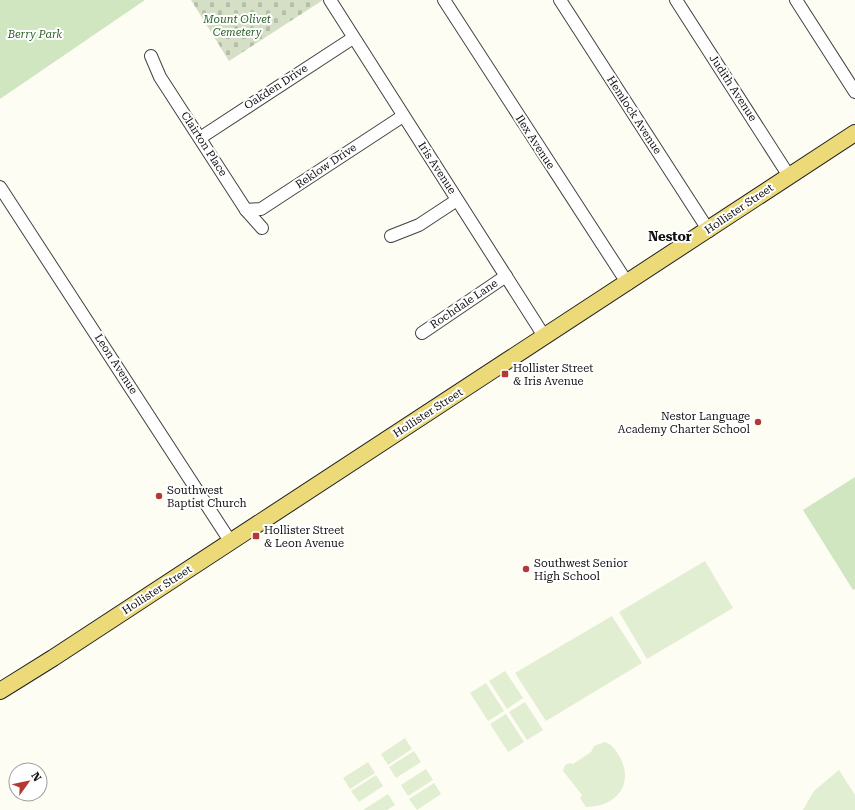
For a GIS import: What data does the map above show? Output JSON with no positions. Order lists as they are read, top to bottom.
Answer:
{
  "streets": {
    "main road": ["Hollister Street"],
    "street": [
      "Oakden Drive",
      "Judith Avenue",
      "Hemlock Avenue",
      "Ilex Avenue",
      "Clairton Place",
      "Reklow Drive",
      "Iris Avenue",
      "Rochdale Lane",
      "Leon Avenue"
    ]
  },
  "crossings": [
    ["Oakden Drive", "Clairton Place"],
    ["Oakden Drive", "Iris Avenue"],
    ["Judith Avenue", "Hollister Street"],
    ["Hemlock Avenue", "Hollister Street"],
    ["Ilex Avenue", "Hollister Street"],
    ["Clairton Place", "Reklow Drive"],
    ["Reklow Drive", "Iris Avenue"],
    ["Iris Avenue", "Hollister Street"],
    ["Iris Avenue", "Rochdale Lane"],
    ["Hollister Street", "Leon Avenue"]
  ],
  "districts": ["Nestor"],
  "parks": ["Mount Olivet Cemetery", "Berry Park"],
  "places": {
    "transit": ["Hollister Street & Iris Avenue", "Hollister Street & Leon Avenue"],
    "other": ["Nestor Language Academy Charter School", "Southwest Baptist Church", "Southwest Senior High School"]
  },
  "north": "top right"
}
